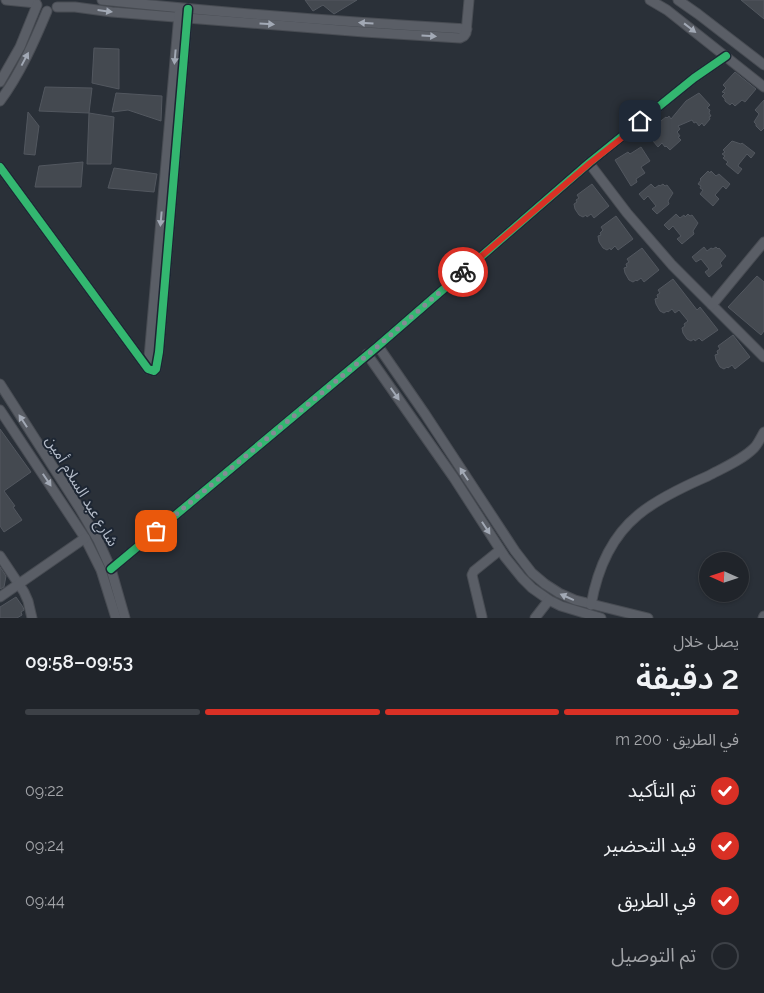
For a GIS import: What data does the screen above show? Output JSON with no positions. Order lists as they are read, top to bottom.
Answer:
{
  "streets": {
    "street": ["شارع عبد السلام أمين"]
  },
  "north": "left",
  "page": {
    "heading": ["2 دقيقة", "يصل خلال", "09:53–09:58"],
    "bar": "في الطريق · 200 m",
    "list": [
      ["تم التأكيد", "09:22"],
      ["قيد التحضير", "09:24"],
      ["في الطريق", "09:44"],
      "تم التوصيل"
    ]
  }
}
